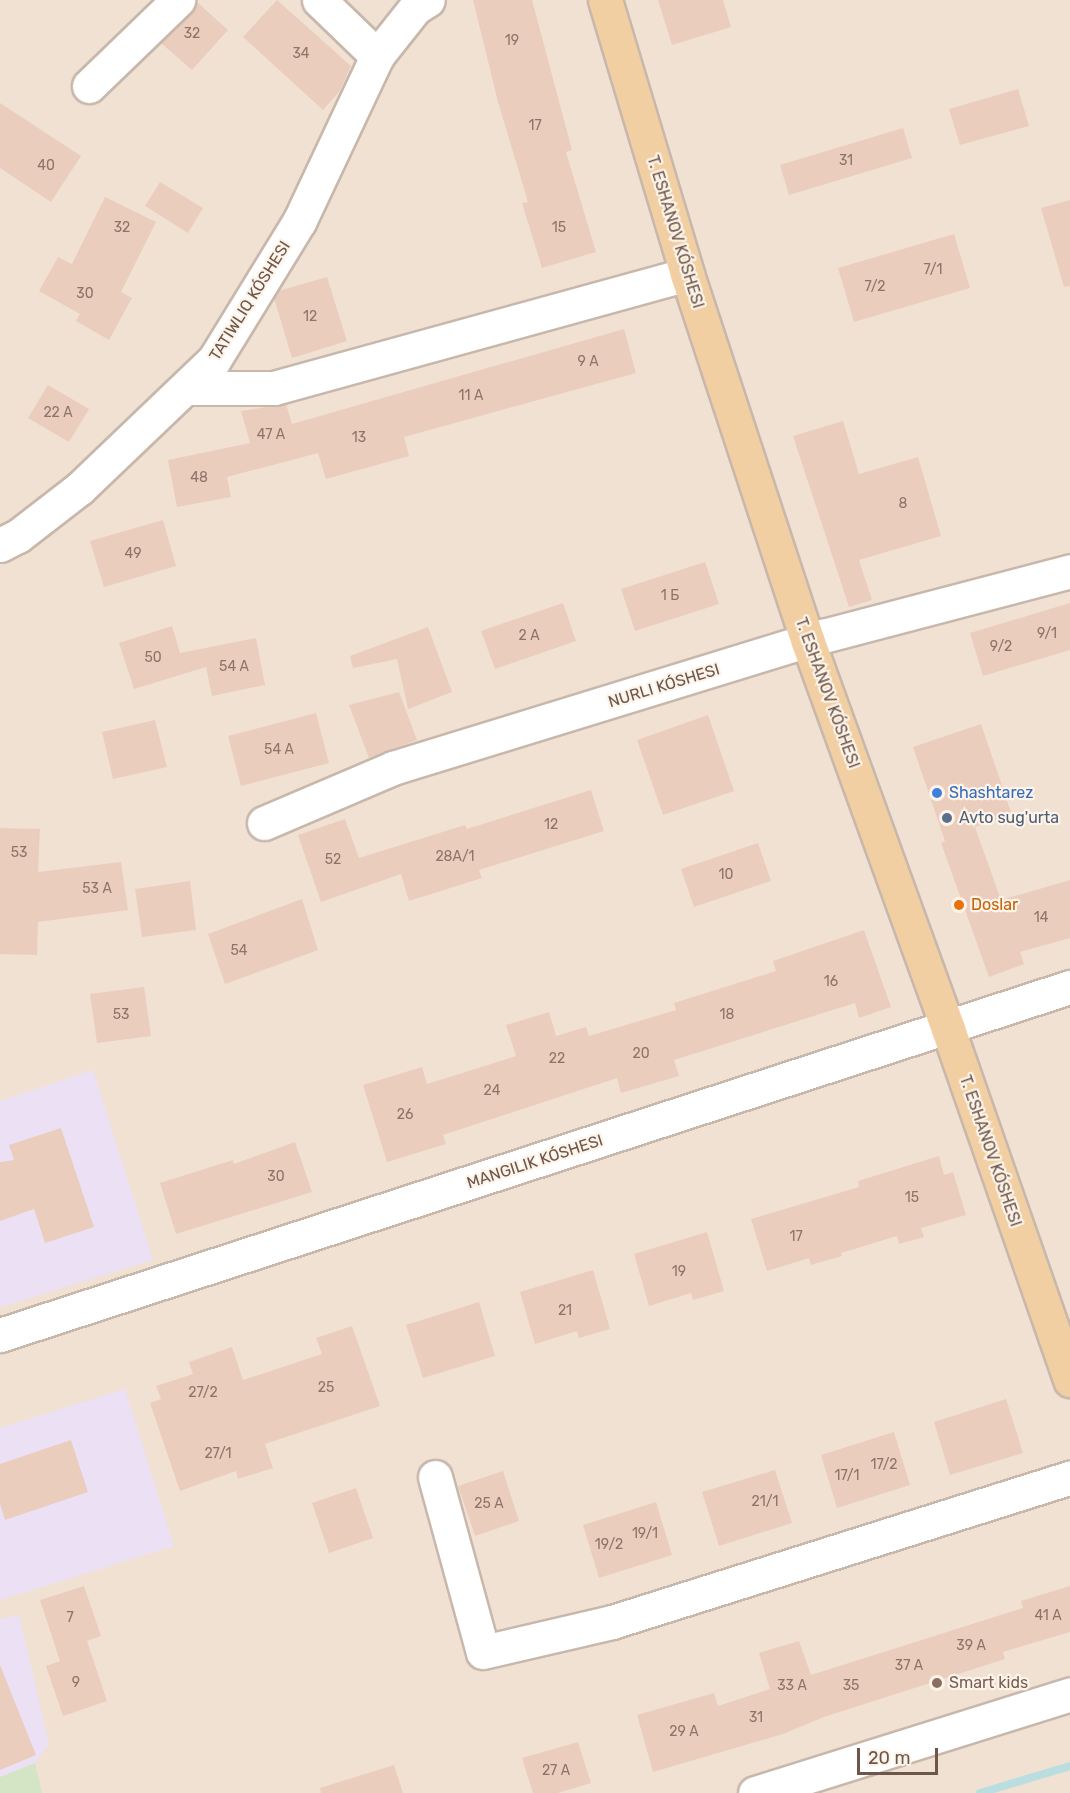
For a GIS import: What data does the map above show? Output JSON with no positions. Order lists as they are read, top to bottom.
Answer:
{
  "streets": {
    "main road": ["T. ESHANOV KÓSHESI"],
    "street": ["MANGILIK KÓSHESI"]
  },
  "crossings": [
    ["T. ESHANOV KÓSHESI", "MANGILIK KÓSHESI"]
  ],
  "places": [
    "Shashtarez",
    "Avto sug'urta",
    "Doslar",
    "Smart kids"
  ],
  "house_numbers": [
    "32",
    "19",
    "34",
    "17",
    "31",
    "40",
    "32",
    "15",
    "7/1",
    "7/2",
    "30",
    "12",
    "9 А",
    "11 А",
    "22 А",
    "47 А",
    "13",
    "48",
    "8",
    "49",
    "1 Б",
    "9/1",
    "2 А",
    "9/2",
    "50",
    "54 А",
    "54 А",
    "12",
    "53",
    "28А/1",
    "52",
    "10",
    "53 А",
    "14",
    "54",
    "16",
    "53",
    "18",
    "20",
    "22",
    "24",
    "26",
    "30",
    "15",
    "17",
    "19",
    "21",
    "25",
    "27/2",
    "27/1",
    "17/2",
    "17/1",
    "21/1",
    "25 А",
    "19/1",
    "19/2",
    "41 А",
    "7",
    "39 А",
    "37 А",
    "9",
    "33 А",
    "35",
    "31",
    "29 А",
    "27 А"
  ],
  "scale_bar": "20 m"
}
